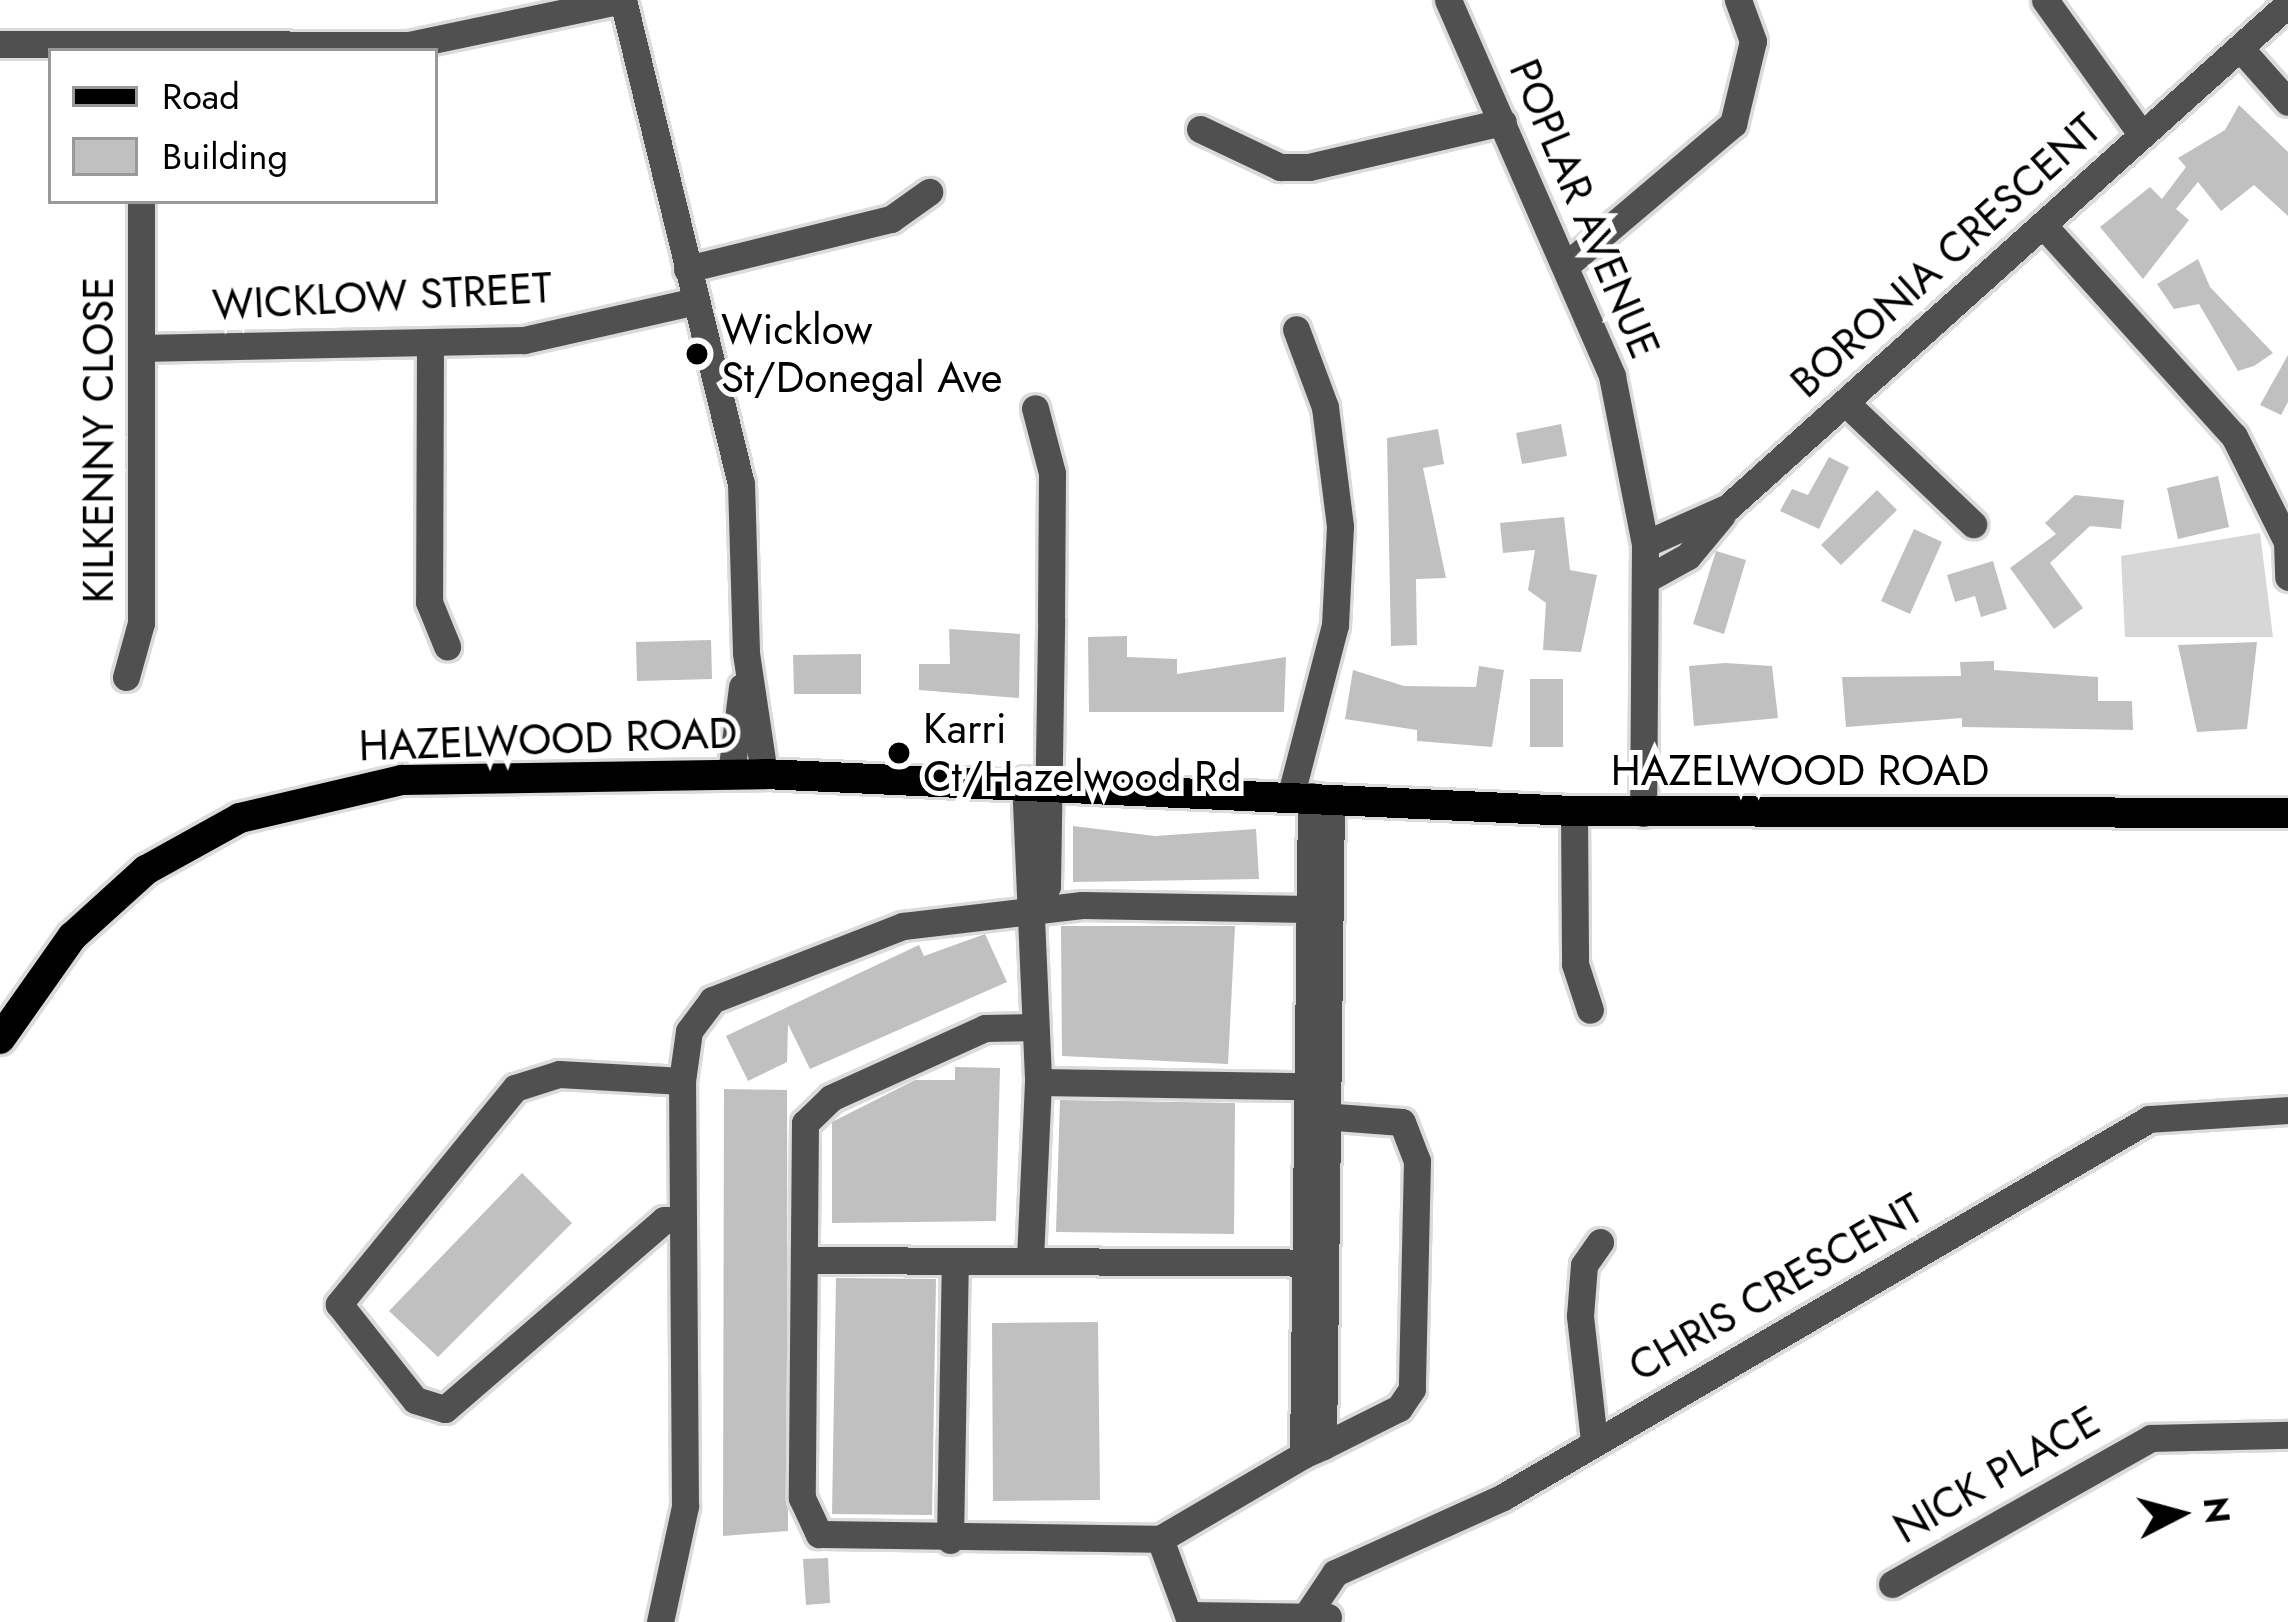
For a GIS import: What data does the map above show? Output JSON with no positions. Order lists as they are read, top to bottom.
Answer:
{
  "streets": {
    "main road": ["HAZELWOOD ROAD"],
    "street": [
      "POPLAR AVENUE",
      "BORONIA CRESCENT",
      "WICKLOW STREET",
      "KILKENNY CLOSE",
      "CHRIS CRESCENT",
      "NICK PLACE"
    ]
  },
  "crossings": [
    ["POPLAR AVENUE", "BORONIA CRESCENT"],
    ["POPLAR AVENUE", "HAZELWOOD ROAD"],
    ["WICKLOW STREET", "KILKENNY CLOSE"]
  ],
  "places": ["Wicklow St/Donegal Ave", "Karri Ct/Hazelwood Rd"],
  "legend": ["Road", "Building"],
  "north": "right"
}
